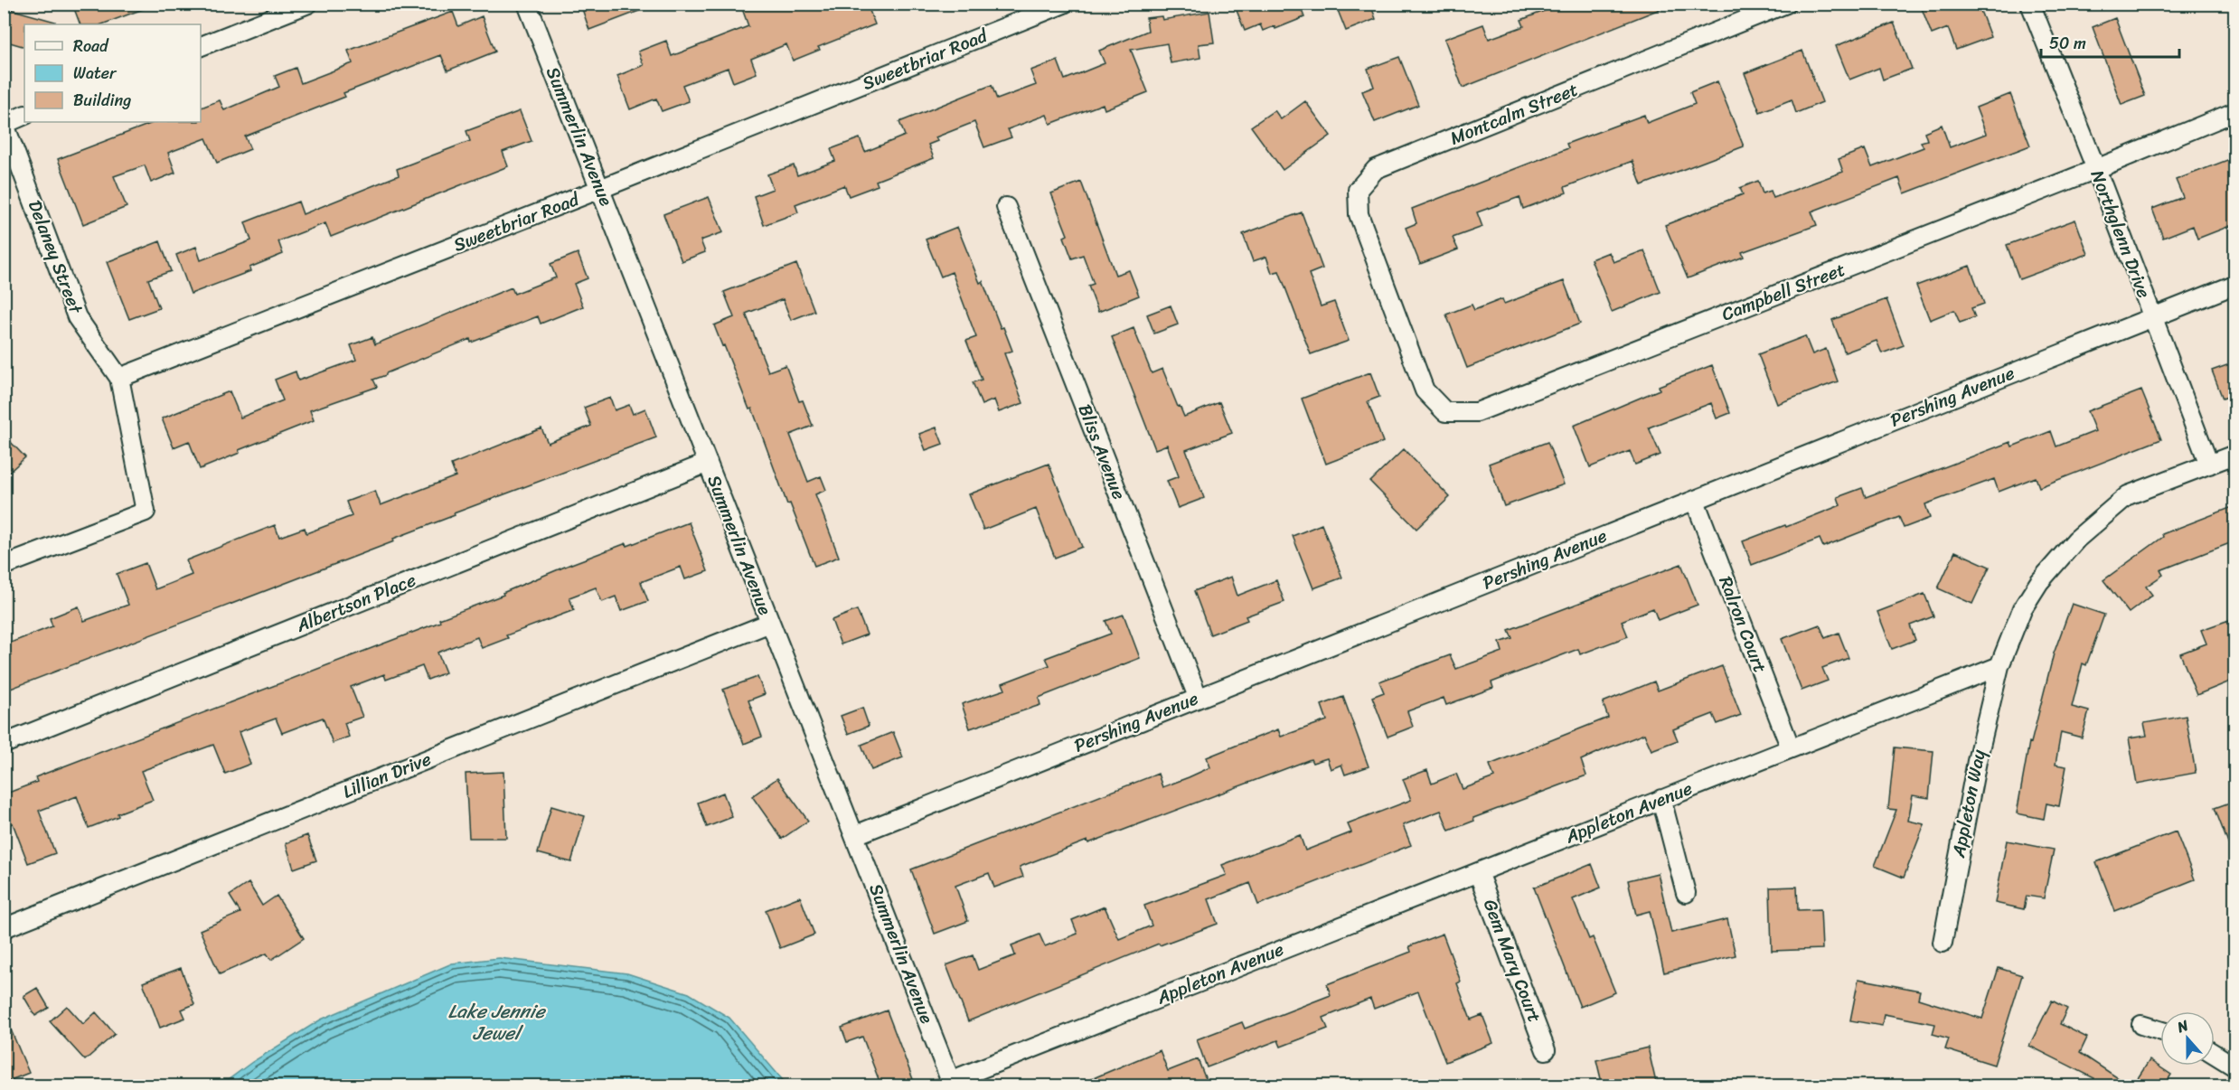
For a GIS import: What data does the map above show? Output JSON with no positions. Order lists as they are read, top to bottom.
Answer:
{
  "streets": {
    "street": [
      "Sweetbriar Road",
      "Montcalm Street",
      "Summerlin Avenue",
      "Northglenn Drive",
      "Delaney Street",
      "Campbell Street",
      "Pershing Avenue",
      "Bliss Avenue",
      "Albertson Place",
      "Ralron Court",
      "Lillian Drive",
      "Appleton Way",
      "Appleton Avenue",
      "Gem Mary Court"
    ]
  },
  "crossings": [
    ["Sweetbriar Road", "Summerlin Avenue"],
    ["Sweetbriar Road", "Delaney Street"],
    ["Montcalm Street", "Campbell Street"],
    ["Summerlin Avenue", "Pershing Avenue"],
    ["Summerlin Avenue", "Albertson Place"],
    ["Summerlin Avenue", "Lillian Drive"],
    ["Summerlin Avenue", "Appleton Avenue"],
    ["Northglenn Drive", "Campbell Street"],
    ["Northglenn Drive", "Pershing Avenue"],
    ["Pershing Avenue", "Bliss Avenue"],
    ["Pershing Avenue", "Ralron Court"],
    ["Ralron Court", "Appleton Avenue"],
    ["Appleton Way", "Appleton Avenue"],
    ["Appleton Avenue", "Gem Mary Court"]
  ],
  "water": ["Lake Jennie Jewel"],
  "legend": ["Road", "Water", "Building"],
  "scale_bar": "50 m",
  "north": "top"
}
